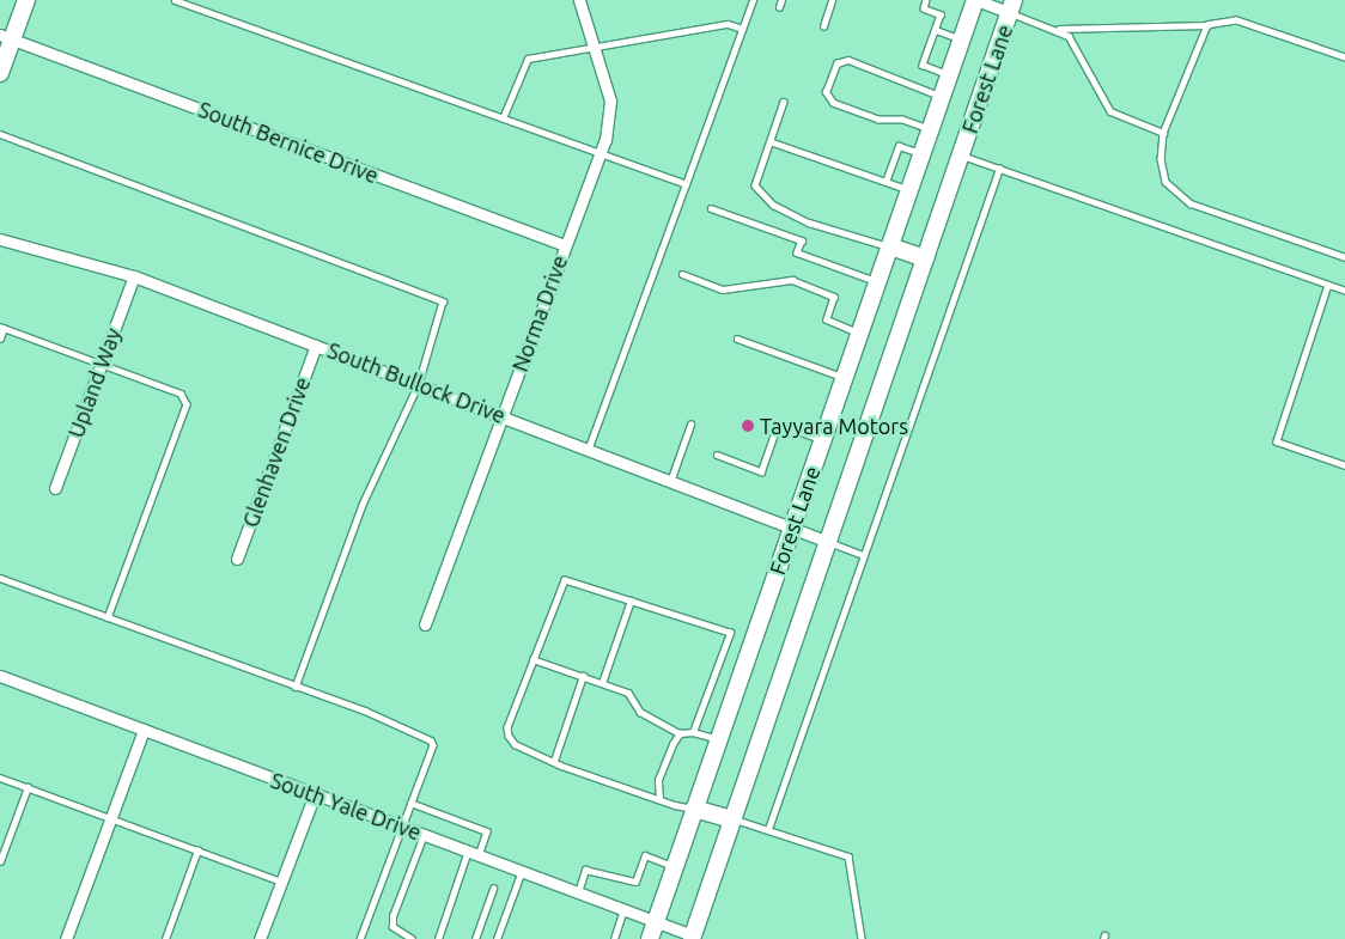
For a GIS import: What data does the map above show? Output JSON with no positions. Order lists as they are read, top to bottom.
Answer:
{
  "streets": {
    "main road": ["Forest Lane"],
    "street": [
      "South Bernice Drive",
      "Norma Drive",
      "Upland Way",
      "South Bullock Drive",
      "Glenhaven Drive",
      "South Yale Drive"
    ]
  },
  "crossings": [
    ["Forest Lane", "South Bullock Drive"],
    ["Forest Lane", "South Yale Drive"],
    ["South Bernice Drive", "Norma Drive"],
    ["Norma Drive", "South Bullock Drive"],
    ["Upland Way", "South Bullock Drive"],
    ["South Bullock Drive", "Glenhaven Drive"]
  ],
  "places": ["Tayyara Motors"]
}
